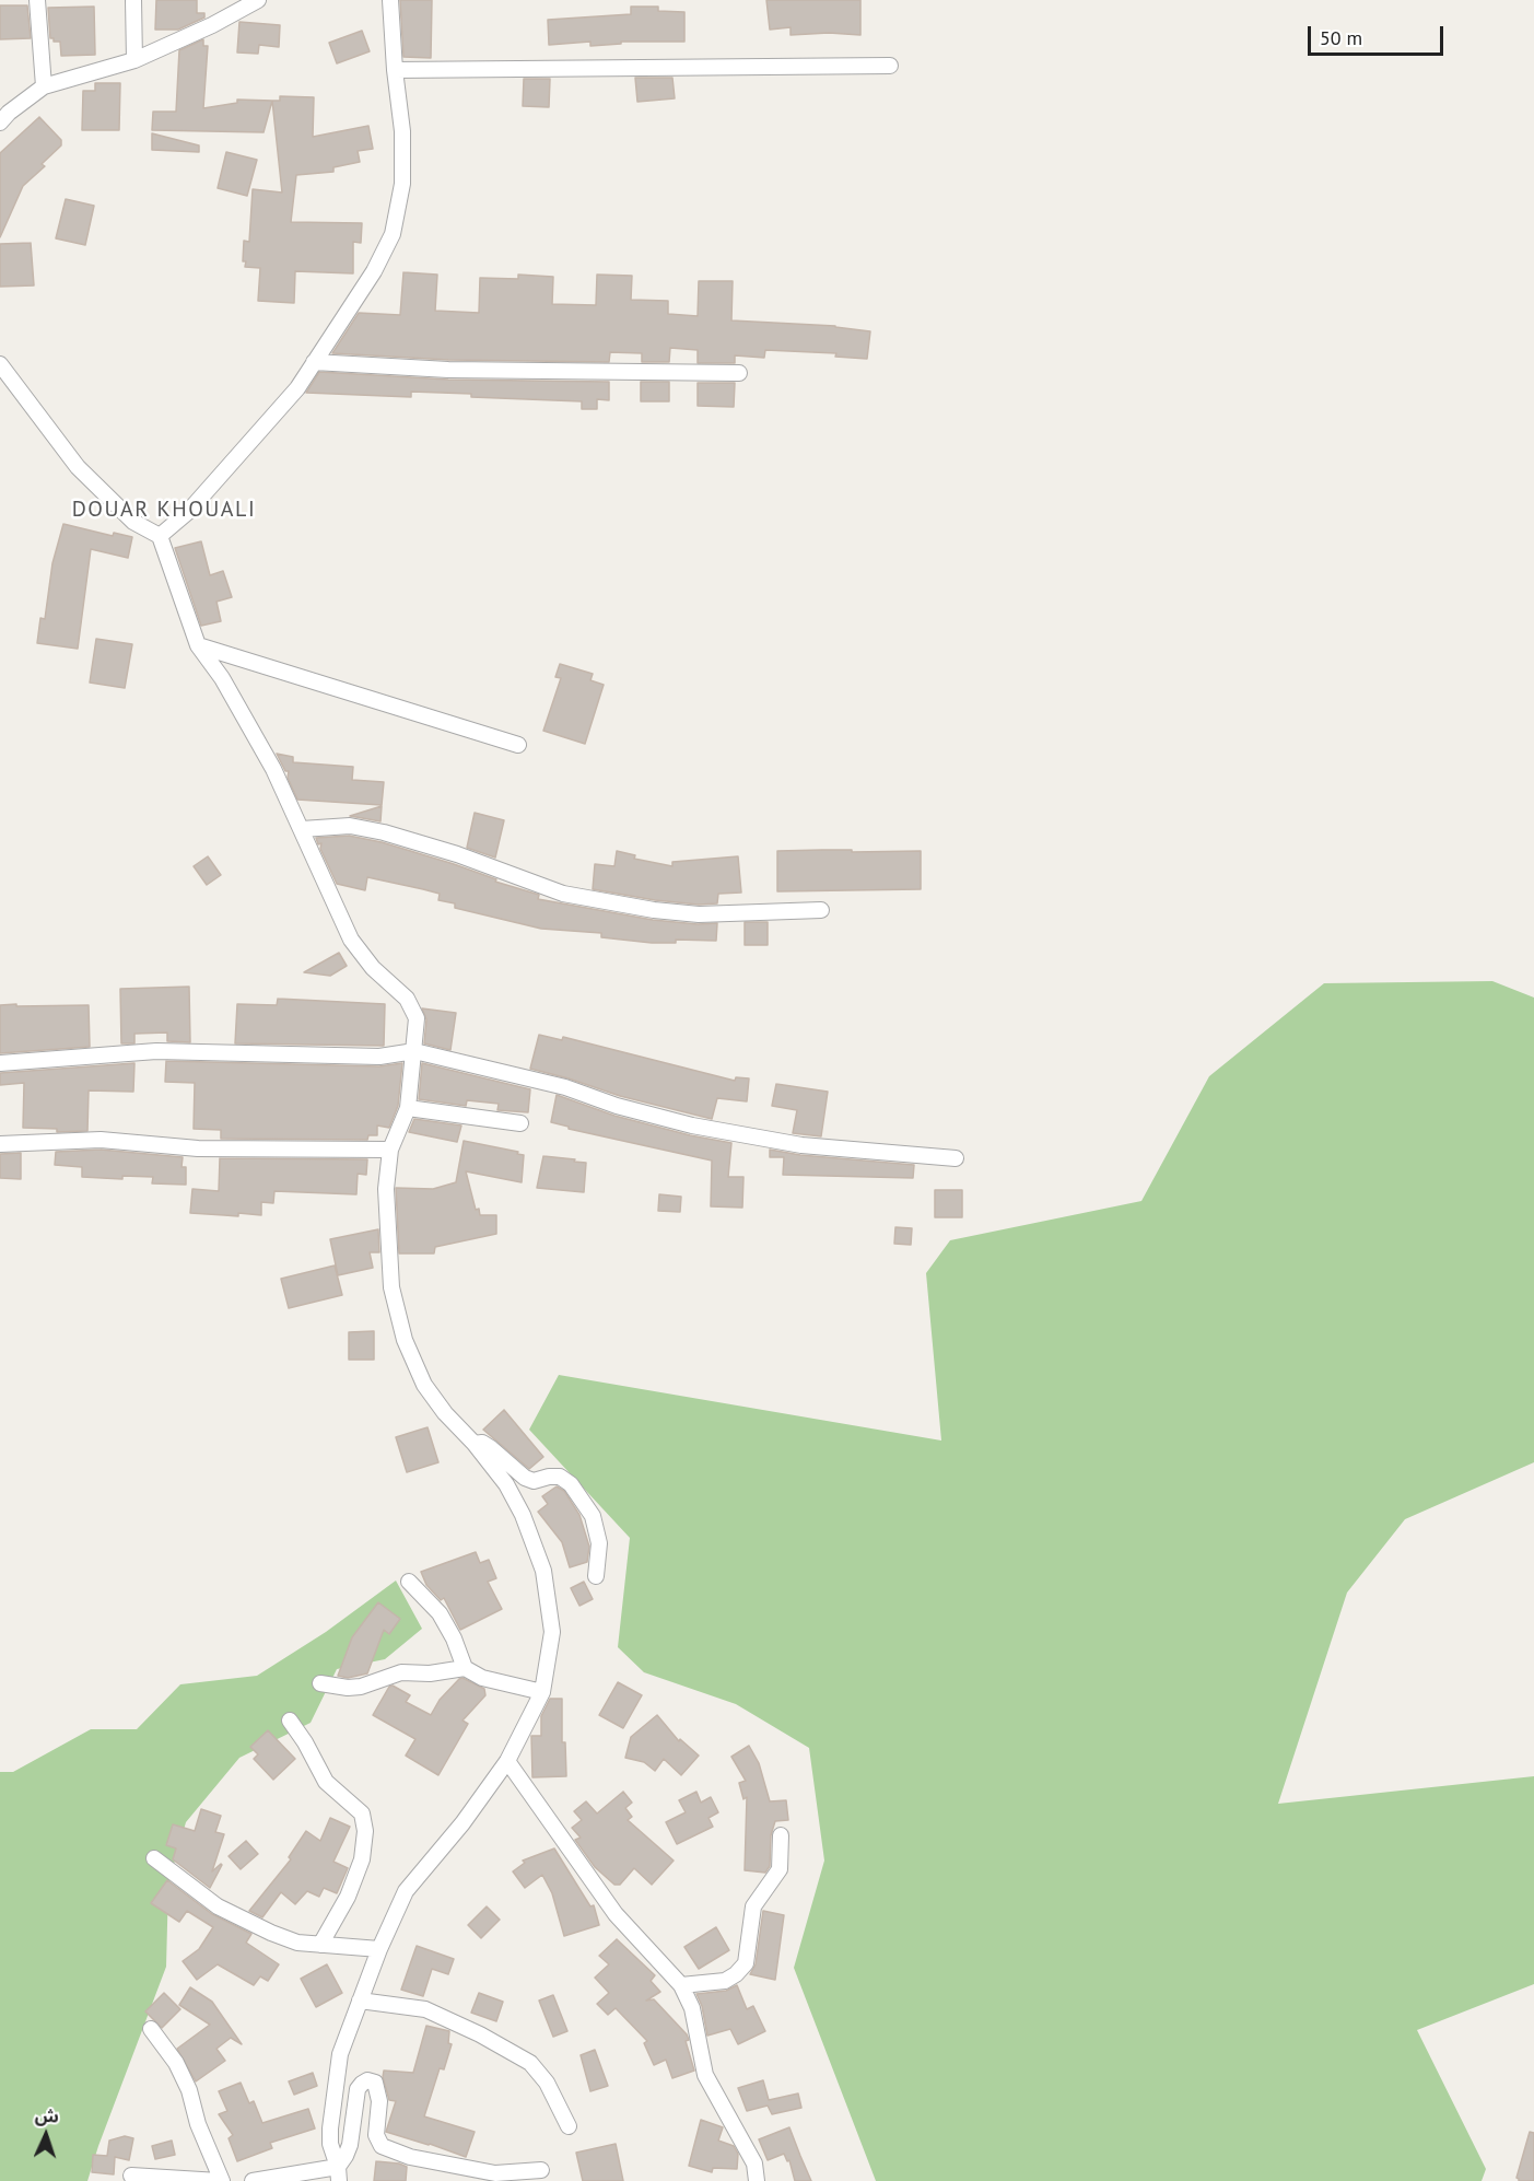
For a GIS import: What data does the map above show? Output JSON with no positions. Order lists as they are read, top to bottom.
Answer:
{
  "districts": ["DOUAR KHOUALI"],
  "scale_bar": "50 m",
  "north": "top"
}
